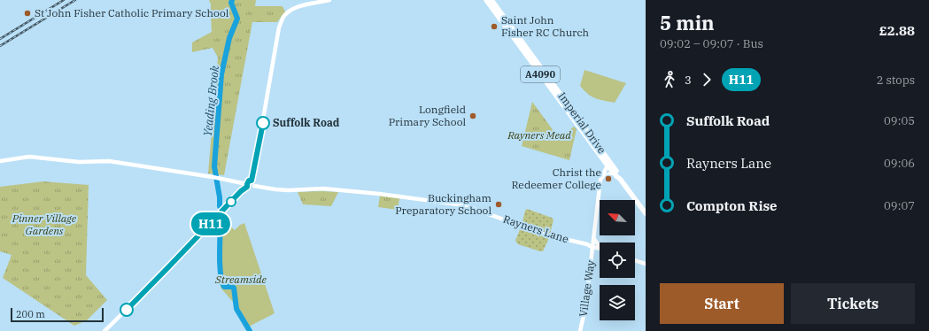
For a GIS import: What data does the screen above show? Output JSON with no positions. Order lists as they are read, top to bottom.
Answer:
{
  "streets": {
    "main road": ["A4090", "Imperial Drive"],
    "street": ["Rayners Lane", "Village Way"]
  },
  "crossings": [
    ["Imperial Drive", "Village Way"],
    ["Rayners Lane", "Village Way"]
  ],
  "water": ["Yeading Brook"],
  "parks": ["Rayners Mead", "Pinner Village Gardens", "Streamside"],
  "places": [
    "St John Fisher Catholic Primary School",
    "Saint John Fisher RC Church",
    "Longfield Primary School",
    "Suffolk Road",
    "Christ the Redeemer College",
    "Buckingham Preparatory School"
  ],
  "lines": ["bus line H11"],
  "scale_bar": "200 m",
  "north": "top left",
  "page": {
    "on_map": "H11",
    "heading": ["5 min", "09:02 – 09:07 · Bus", "£2.88"],
    "legs": ["3", "H11", "2 stops"],
    "list": [
      {
        "name": "Suffolk Road",
        "value": "09:05"
      },
      {
        "name": "Rayners Lane",
        "value": "09:06"
      },
      {
        "name": "Compton Rise",
        "value": "09:07"
      }
    ],
    "buttons": ["Start", "Tickets"],
    "scale": "200 m"
  }
}
